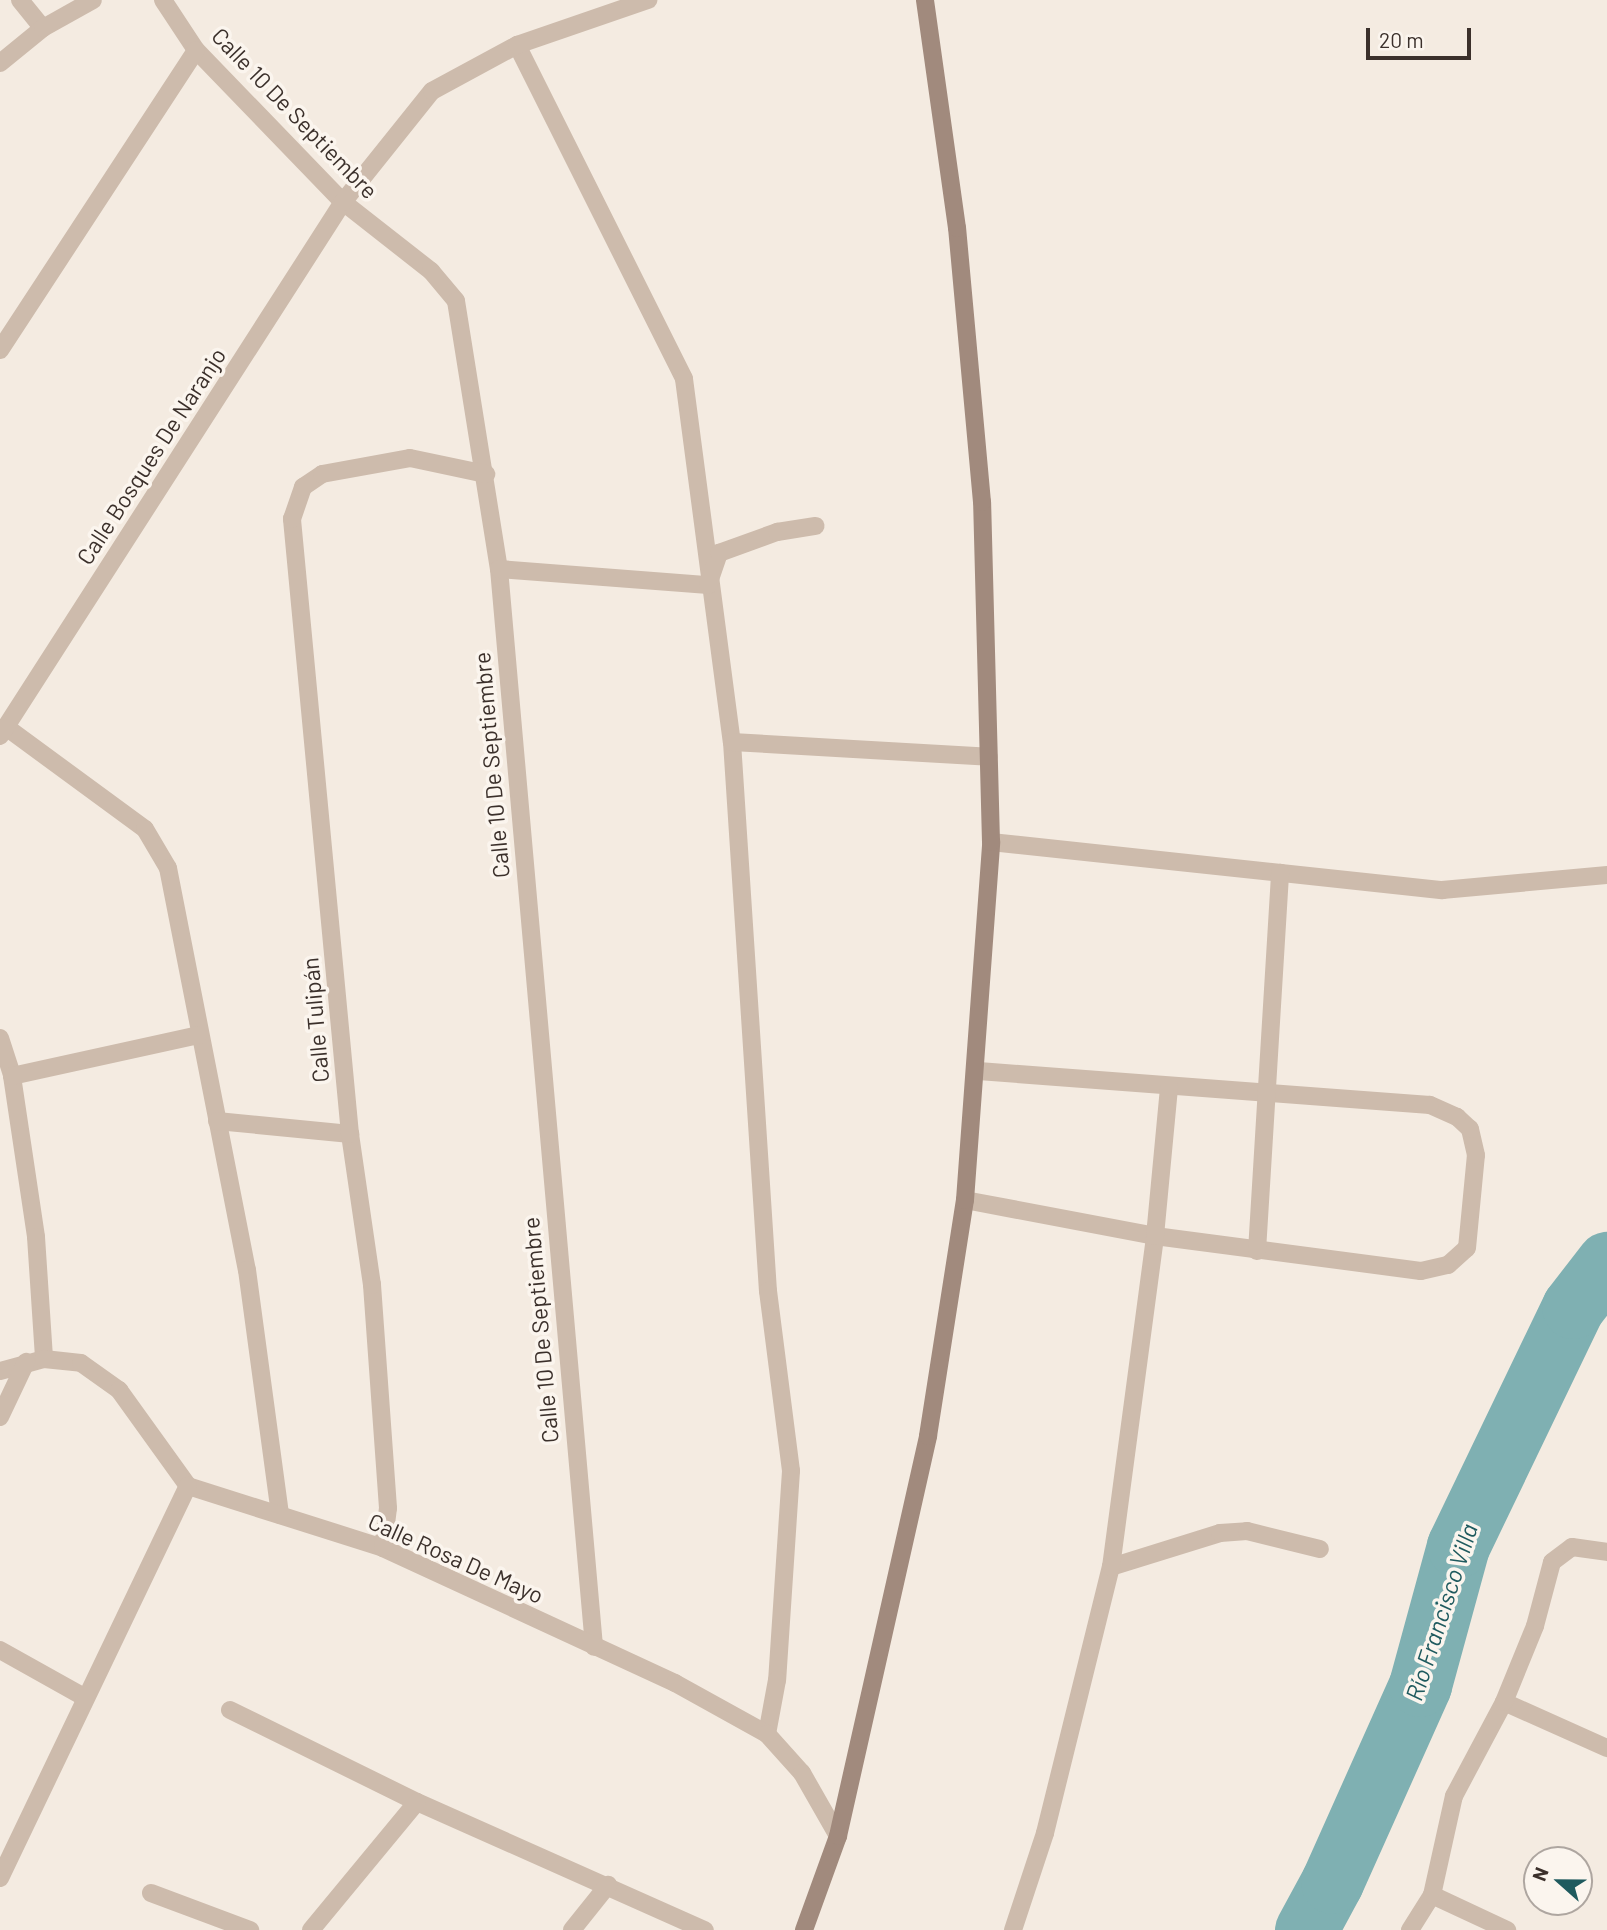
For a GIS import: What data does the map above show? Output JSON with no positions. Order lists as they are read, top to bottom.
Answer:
{
  "streets": {
    "street": [
      "Calle 10 De Septiembre",
      "Calle Bosques De Naranjo",
      "Calle Tulipán",
      "Calle Rosa De Mayo"
    ]
  },
  "crossings": [
    ["Calle 10 De Septiembre", "Calle Bosques De Naranjo"],
    ["Calle 10 De Septiembre", "Calle Tulipán"],
    ["Calle 10 De Septiembre", "Calle Rosa De Mayo"],
    ["Calle Tulipán", "Calle Rosa De Mayo"]
  ],
  "water": ["Río Francisco Villa"],
  "scale_bar": "20 m",
  "north": "left"
}
